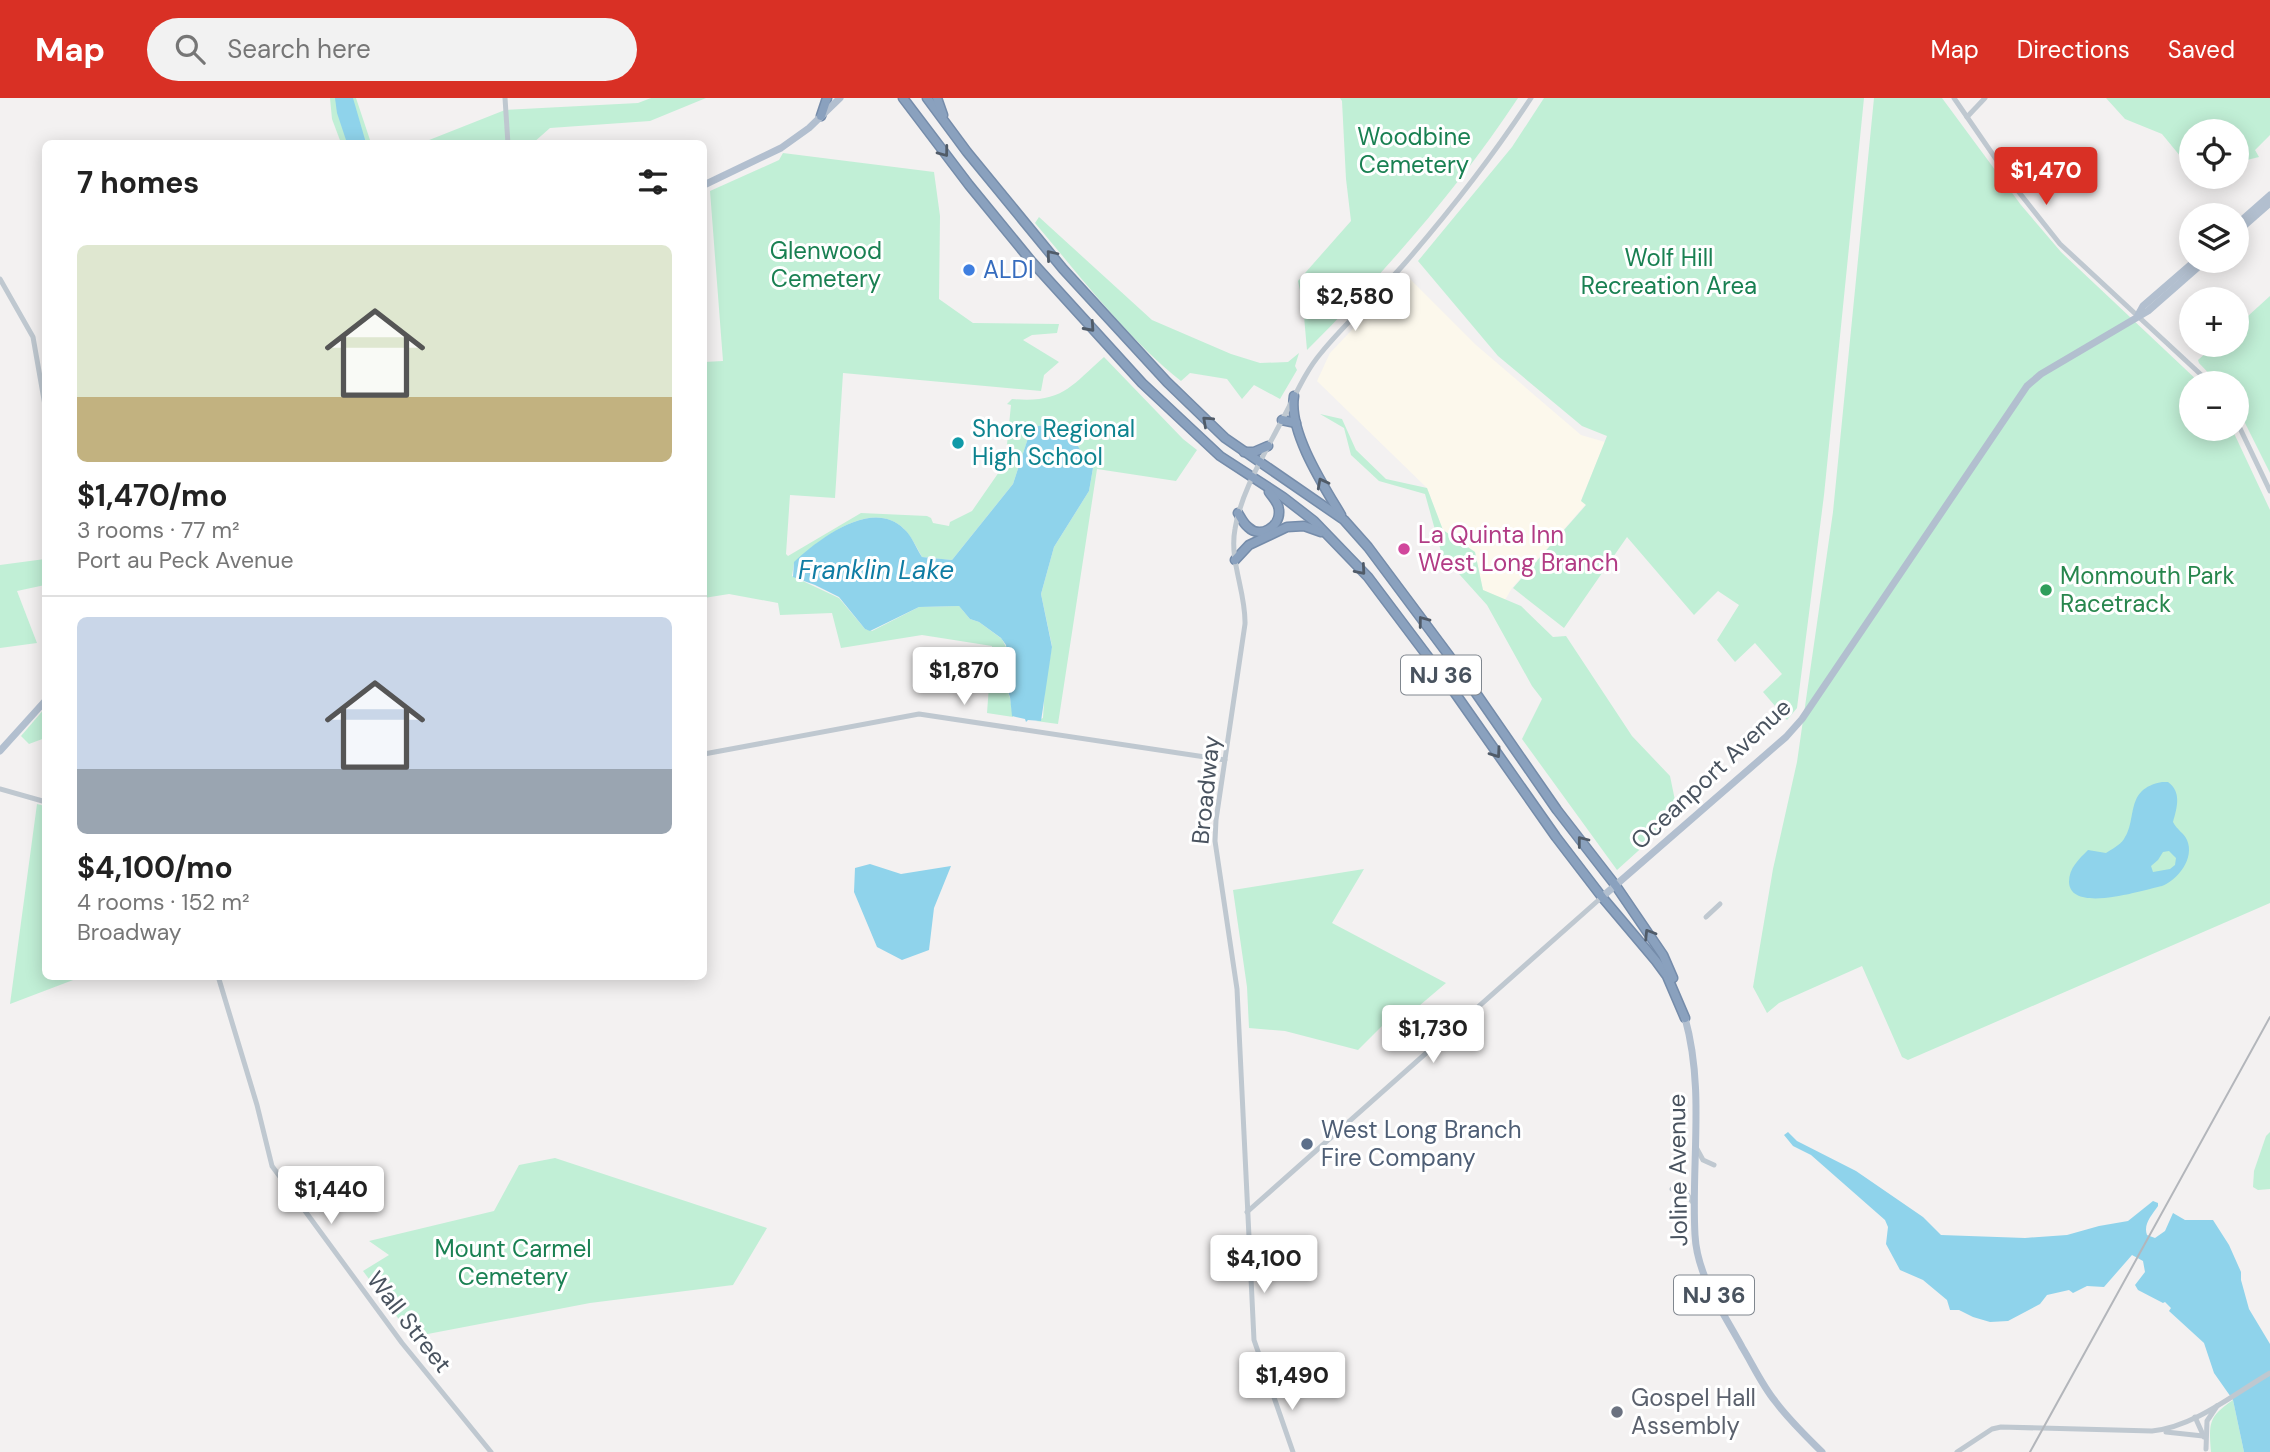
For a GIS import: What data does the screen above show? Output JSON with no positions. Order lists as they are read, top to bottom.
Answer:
{
  "streets": {
    "highway": ["NJ 36"],
    "main road": ["Oceanport Avenue", "Joline Avenue"],
    "street": ["Broadway", "Wall Street"]
  },
  "crossings": [
    ["NJ 36", "Oceanport Avenue"],
    ["NJ 36", "Broadway"],
    ["NJ 36", "Joline Avenue"],
    ["Oceanport Avenue", "Broadway"]
  ],
  "water": ["Franklin Lake"],
  "parks": [
    "Woodbine Cemetery",
    "Glenwood Cemetery",
    "Wolf Hill Recreation Area",
    "Mount Carmel Cemetery"
  ],
  "places": [
    "ALDI",
    "Shore Regional High School",
    "La Quinta Inn West Long Branch",
    "Monmouth Park Racetrack",
    "West Long Branch Fire Company",
    "Gospel Hall Assembly"
  ],
  "page": {
    "header": "Map",
    "search": "Search here",
    "nav": ["Map", "Directions", "Saved"],
    "map_buttons": ["+", "−"],
    "heading": "7 homes",
    "price": [
      "$1,470",
      "$2,580",
      "$1,870",
      "$1,730",
      "$1,440",
      "$4,100",
      "$1,490"
    ],
    "list": [
      {
        "name": "$1,470/mo",
        "note": "3 rooms · 77 m² · Port au Peck Avenue"
      },
      {
        "name": "$4,100/mo",
        "note": "4 rooms · 152 m² · Broadway"
      }
    ]
  }
}
